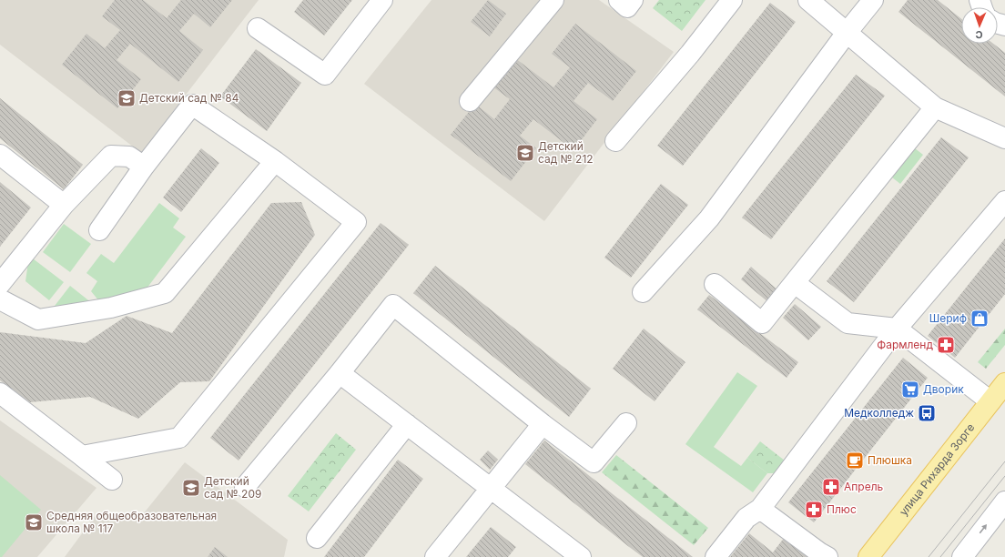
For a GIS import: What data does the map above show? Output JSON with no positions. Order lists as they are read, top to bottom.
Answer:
{
  "streets": {
    "main road": ["улица Рихарда Зорге"]
  },
  "places": {
    "school or university": [
      "Детский сад № 84",
      "Детский сад № 212",
      "Детский сад № 209",
      "Средняя общеобразовательная школа № 117"
    ],
    "shop": ["Шериф"],
    "pharmacy": ["Фармленд", "Апрель", "Плюс"],
    "supermarket": ["Дворик"],
    "bus stop": ["Медколледж"],
    "cafe": ["Плюшка"]
  },
  "north": "bottom"
}
